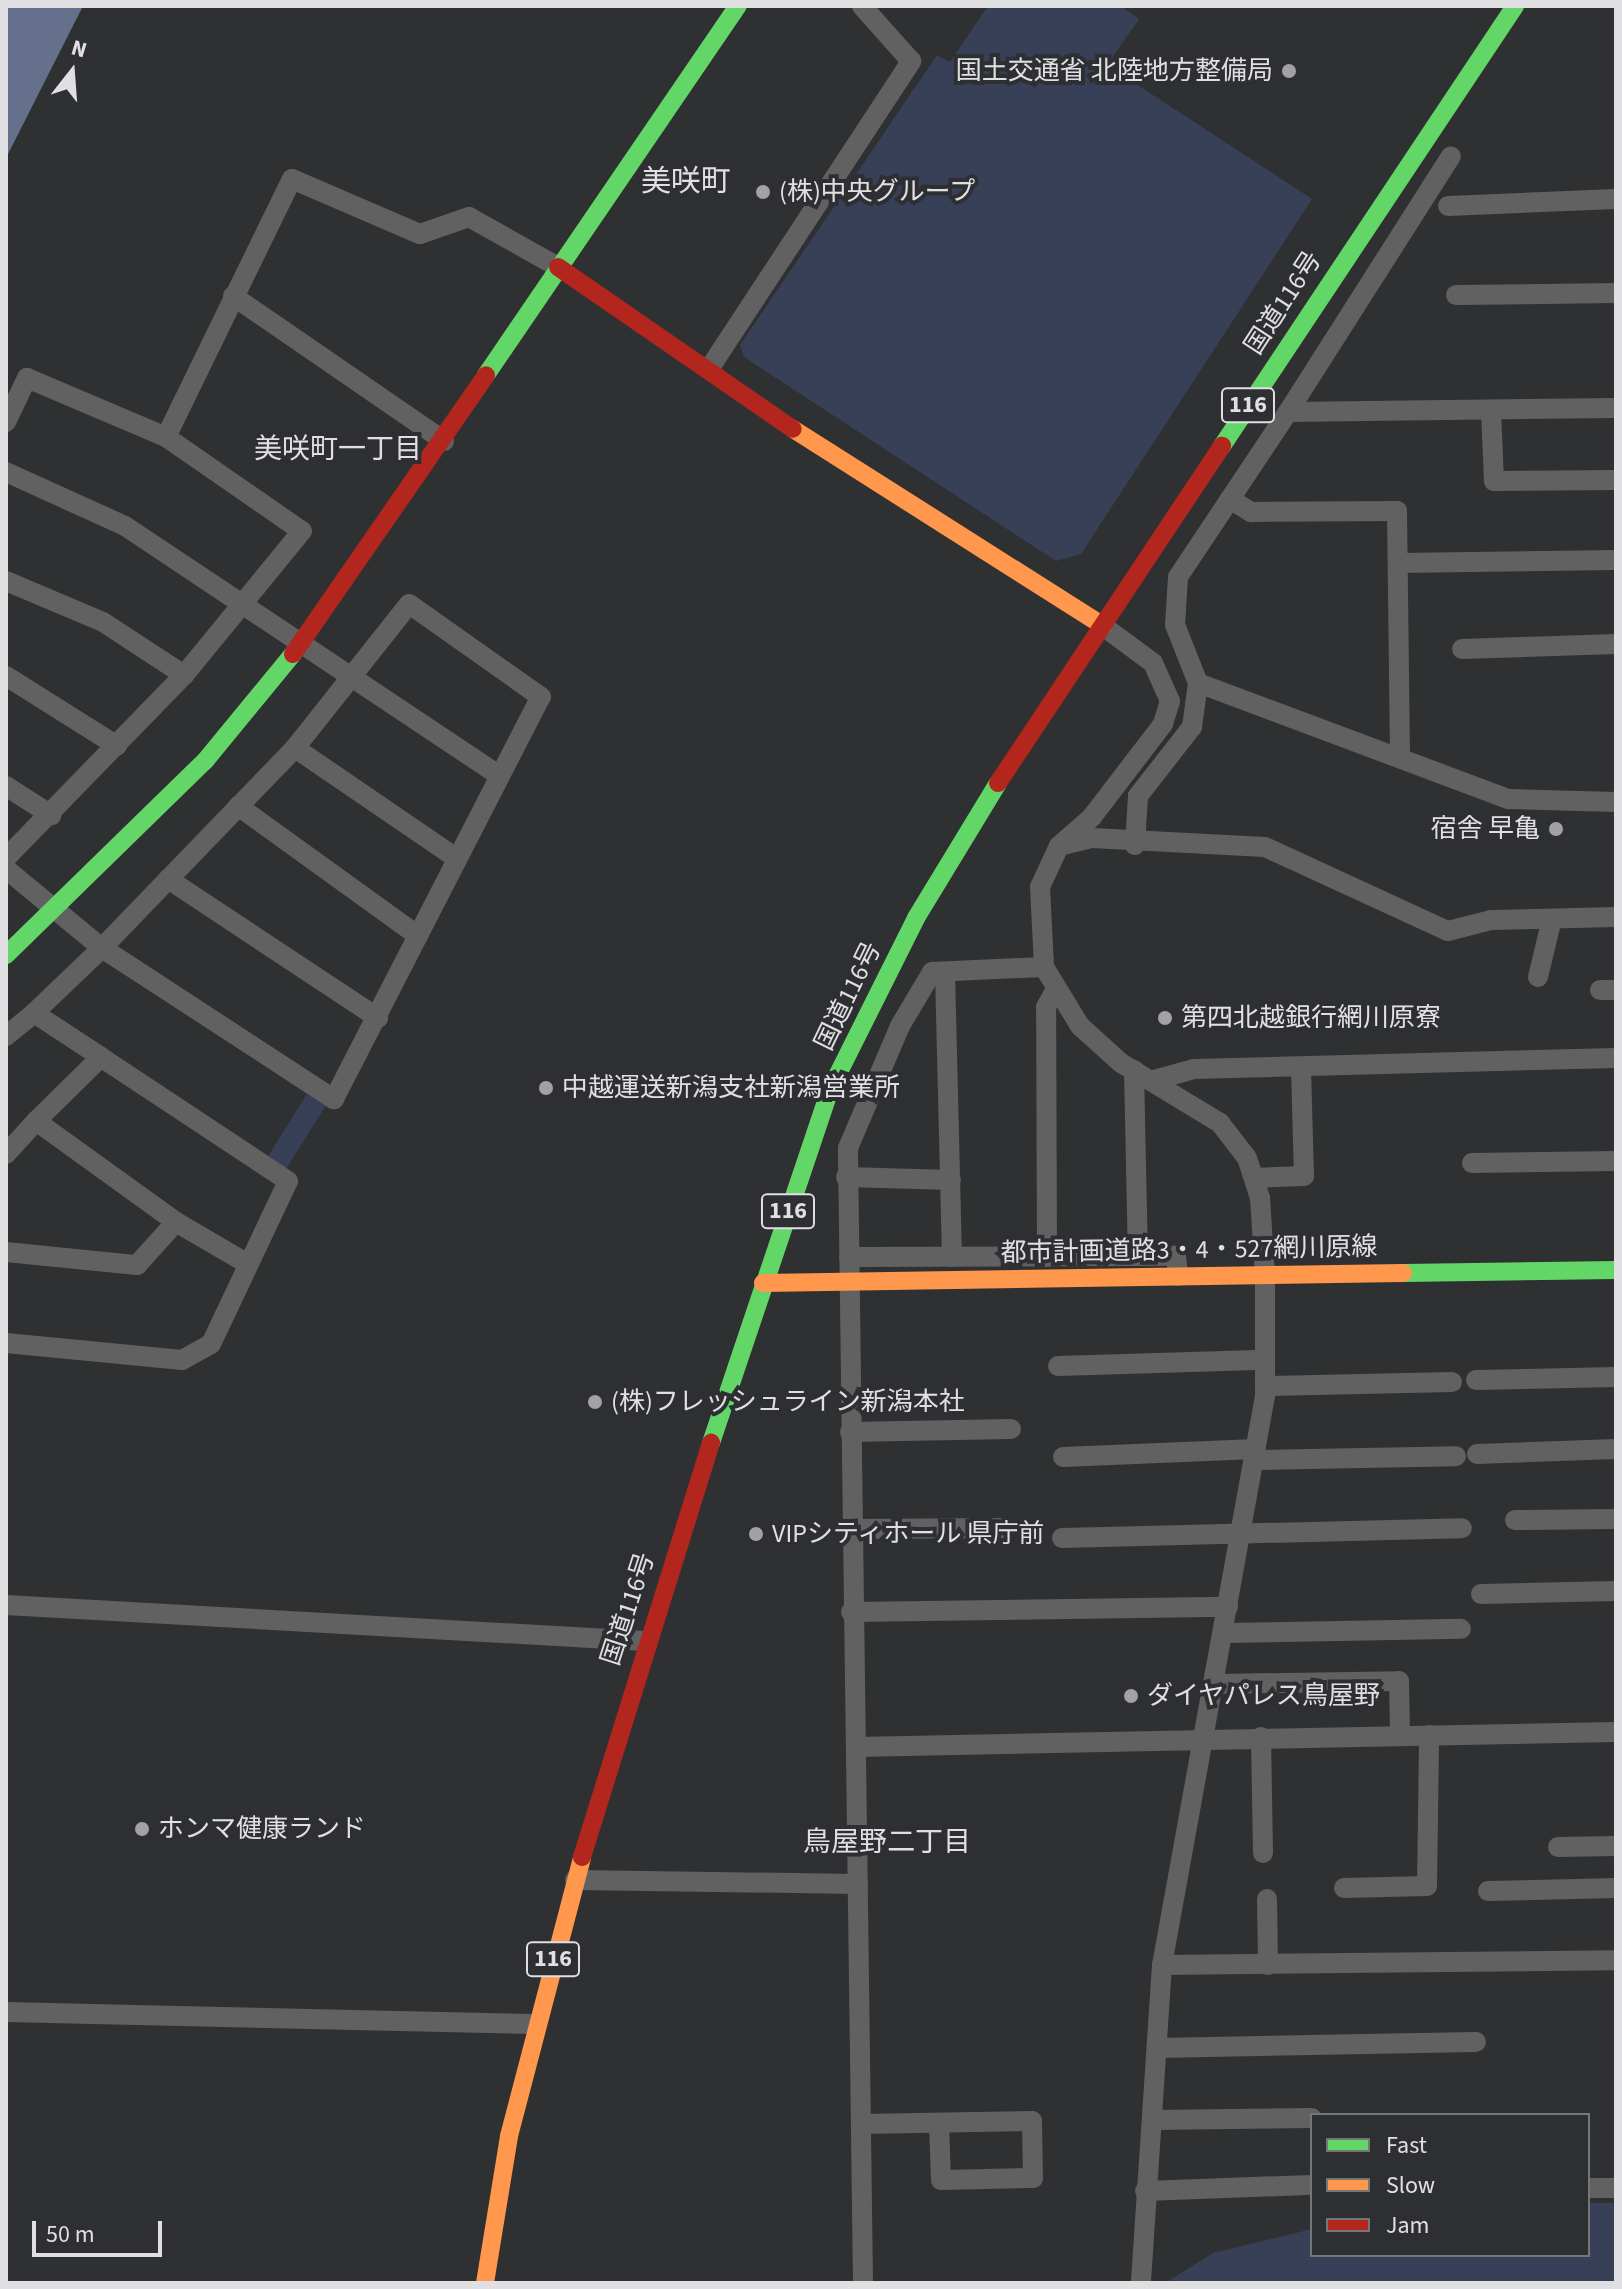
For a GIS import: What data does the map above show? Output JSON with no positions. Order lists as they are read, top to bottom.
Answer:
{
  "streets": {
    "main road": ["国道116号", "116", "都市計画道路3・4・527網川原線"]
  },
  "crossings": [
    ["国道116号", "都市計画道路3・4・527網川原線"]
  ],
  "districts": ["美咲町", "美咲町一丁目", "鳥屋野二丁目"],
  "places": [
    "国土交通省 北陸地方整備局",
    "(株)中央グループ",
    "宿舎 早亀",
    "第四北越銀行網川原寮",
    "中越運送新潟支社新潟営業所",
    "(株)フレッシュライン新潟本社",
    "VIPシティホール 県庁前",
    "ダイヤパレス鳥屋野",
    "ホンマ健康ランド"
  ],
  "legend": ["Fast", "Slow", "Jam"],
  "scale_bar": "50 m",
  "north": "top"
}
